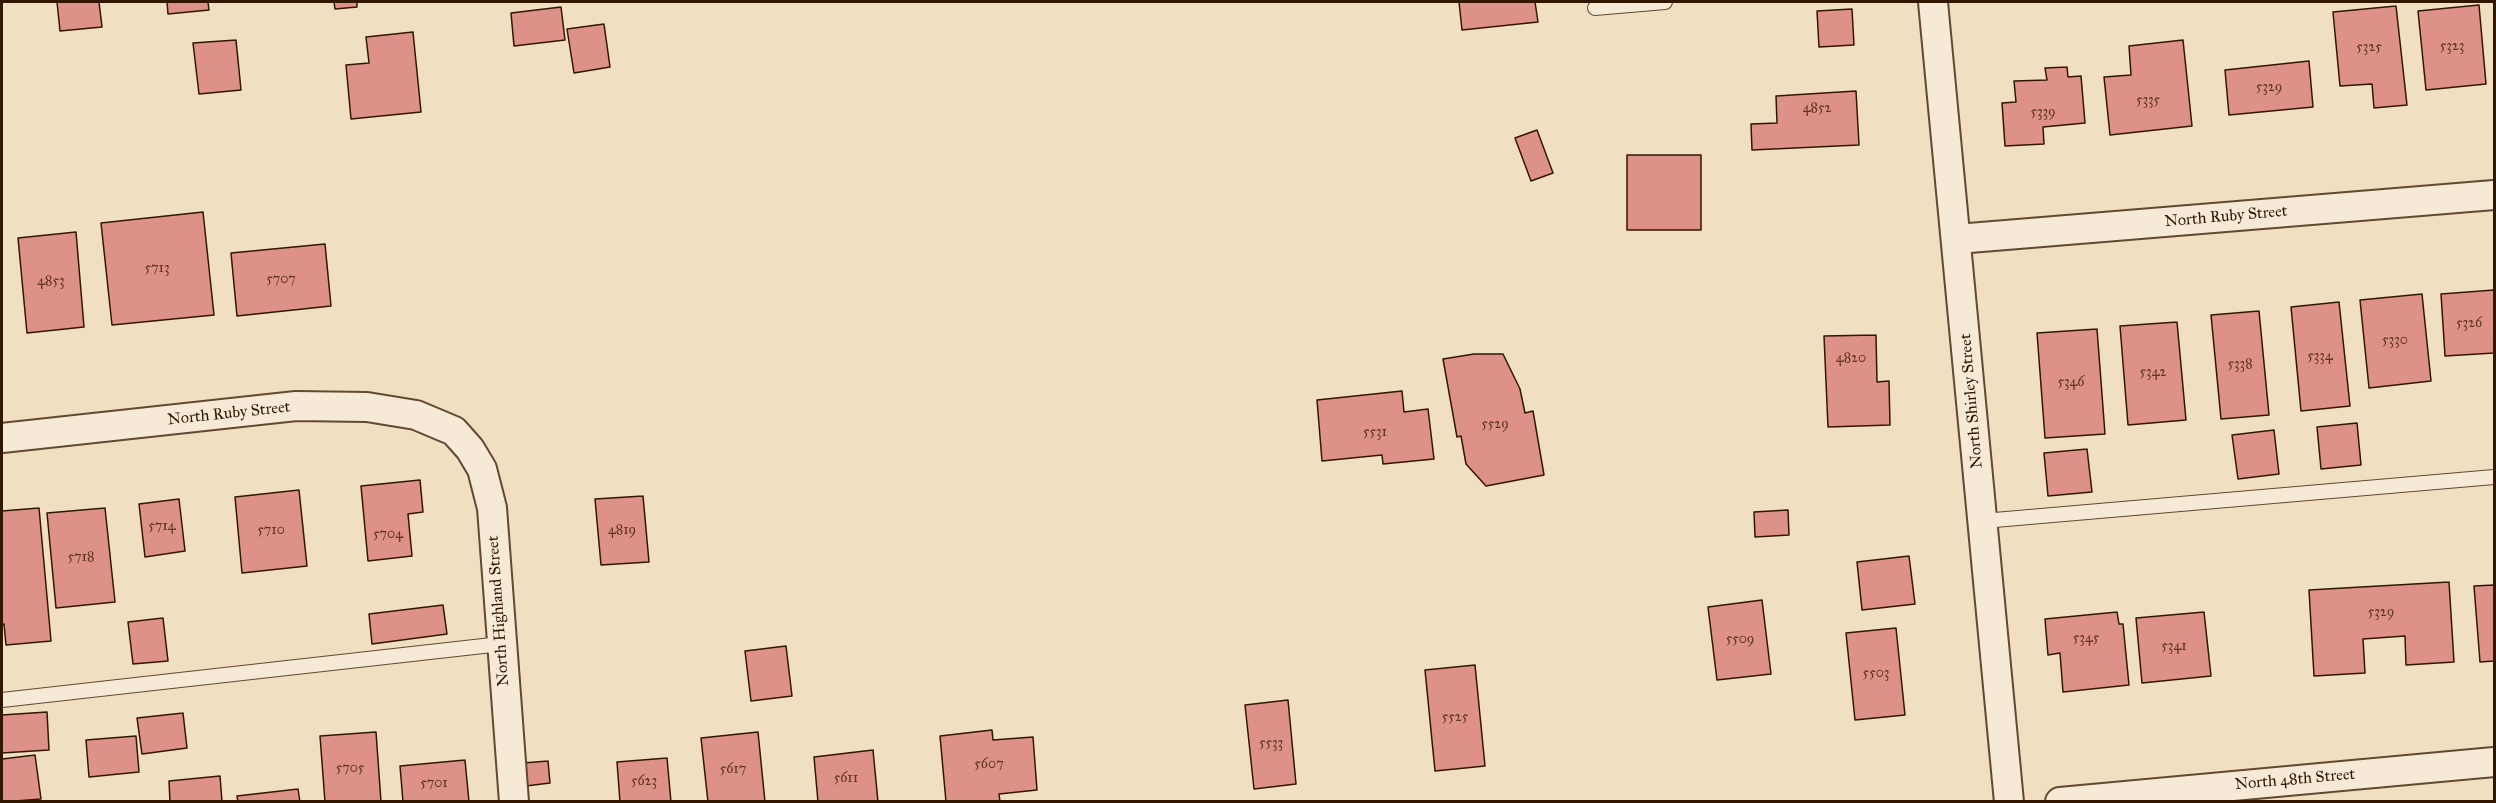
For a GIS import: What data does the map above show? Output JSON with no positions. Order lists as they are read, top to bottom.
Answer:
{
  "streets": {
    "street": [
      "North Ruby Street",
      "North Shirley Street",
      "North Highland Street",
      "North 48th Street"
    ]
  },
  "crossings": [
    ["North Ruby Street", "North Shirley Street"],
    ["North Ruby Street", "North Highland Street"]
  ],
  "house_numbers": [
    "5323",
    "5325",
    "5329",
    "5335",
    "4852",
    "5339",
    "5713",
    "5707",
    "4853",
    "5326",
    "5330",
    "5334",
    "4820",
    "5338",
    "5342",
    "5346",
    "5529",
    "5531",
    "5714",
    "5710",
    "4819",
    "5704",
    "5718",
    "5329",
    "5345",
    "5509",
    "5341",
    "5503",
    "5525",
    "5533",
    "5607",
    "5705",
    "5617",
    "5611",
    "5623",
    "5701"
  ]
}
